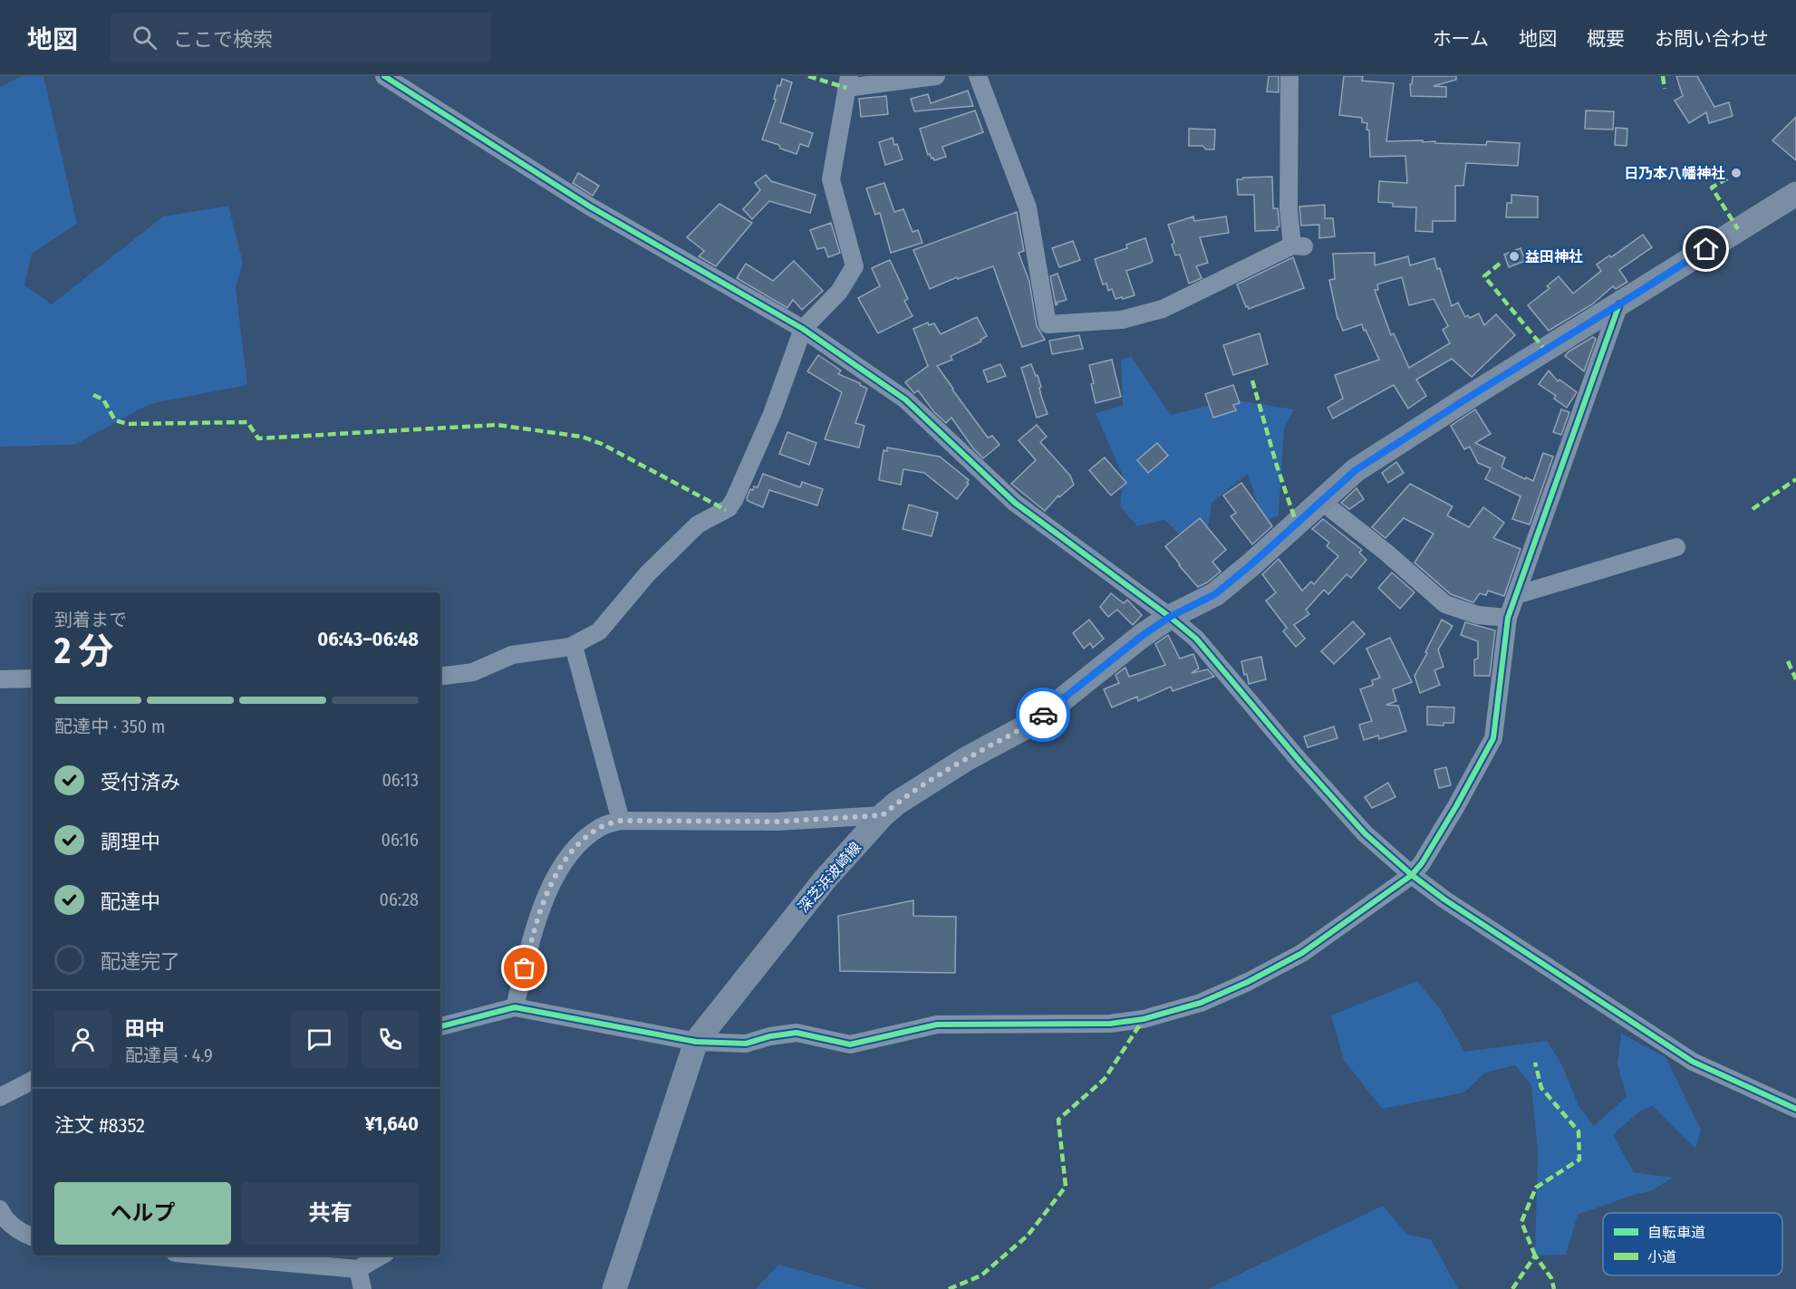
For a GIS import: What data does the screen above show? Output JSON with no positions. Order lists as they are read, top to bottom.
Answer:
{
  "streets": {
    "main road": ["深芝浜波崎線"]
  },
  "places": ["日乃本八幡神社", "益田神社"],
  "legend": ["自転車道", "小道"],
  "page": {
    "header": "地図",
    "search": "ここで検索",
    "nav": [
      "ホーム",
      "地図",
      "概要",
      "お問い合わせ"
    ],
    "heading": ["2 分", "到着まで", "06:43–06:48"],
    "panel": [
      "田中",
      "配達員 · 4.9",
      "注文 #8352",
      "¥1,640"
    ],
    "bar": "配達中 · 350 m",
    "list": [
      ["受付済み", "06:13"],
      ["調理中", "06:16"],
      ["配達中", "06:28"],
      "配達完了"
    ],
    "buttons": ["ヘルプ", "共有"]
  }
}
